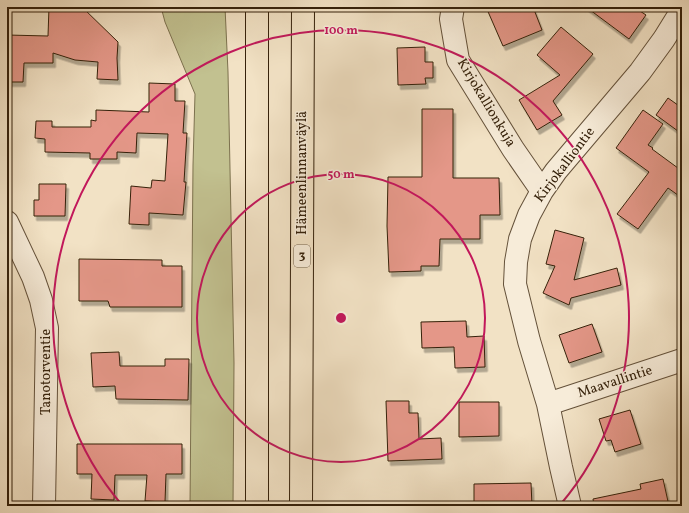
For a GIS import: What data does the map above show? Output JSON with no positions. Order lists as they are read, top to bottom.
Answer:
{
  "streets": {
    "highway": ["Hämeenlinnanväylä", "3"],
    "street": [
      "Kirjokallionkuja",
      "Kirjokalliontie",
      "Tanotorventie",
      "Maavallintie"
    ]
  },
  "crossings": [
    ["Kirjokallionkuja", "Kirjokalliontie"],
    ["Kirjokalliontie", "Maavallintie"]
  ],
  "rings": ["100 m", "50 m"]
}
